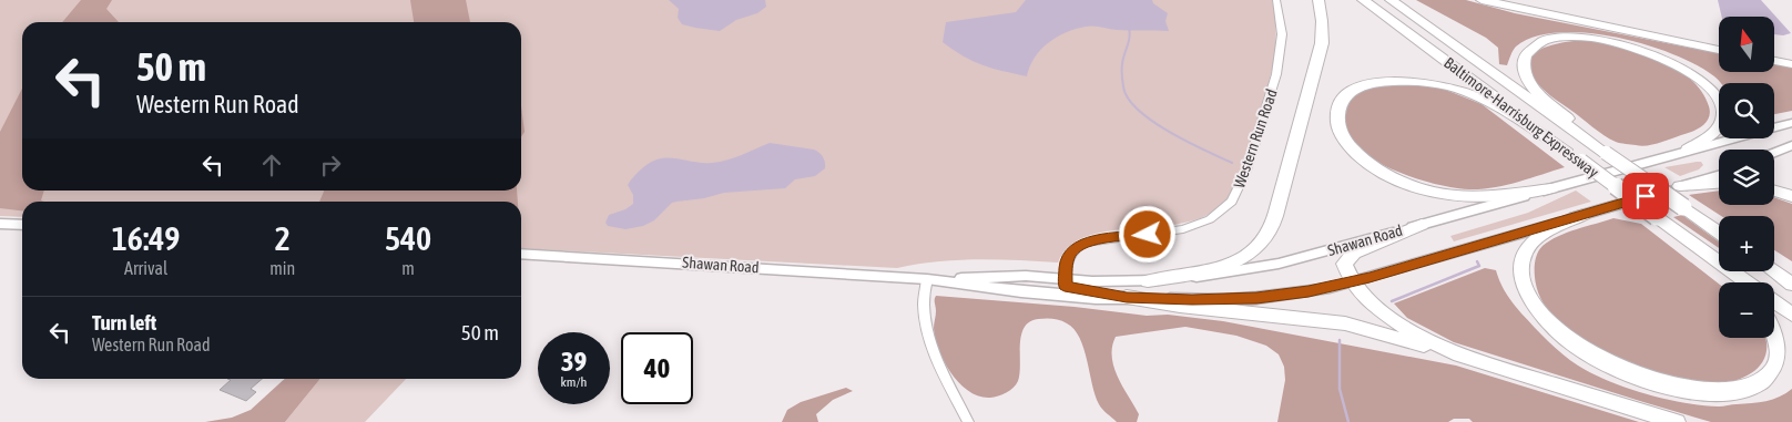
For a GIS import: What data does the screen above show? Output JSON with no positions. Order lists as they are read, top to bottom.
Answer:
{
  "streets": {
    "highway": ["Baltimore-Harrisburg Expressway"],
    "main road": ["Shawan Road"],
    "street": ["Western Run Road"]
  },
  "crossings": [
    ["Western Run Road", "Shawan Road"]
  ],
  "north": "top",
  "page": {
    "map_buttons": ["+", "−"],
    "turn": ["50 m", "Western Run Road"],
    "eta": [
      "16:49",
      "Arrival",
      "2",
      "min",
      "540",
      "m"
    ],
    "list": [
      {
        "name": "Turn left",
        "note": "Western Run Road",
        "value": "50 m"
      }
    ],
    "speed": "39 km/h",
    "limit": "40"
  }
}
